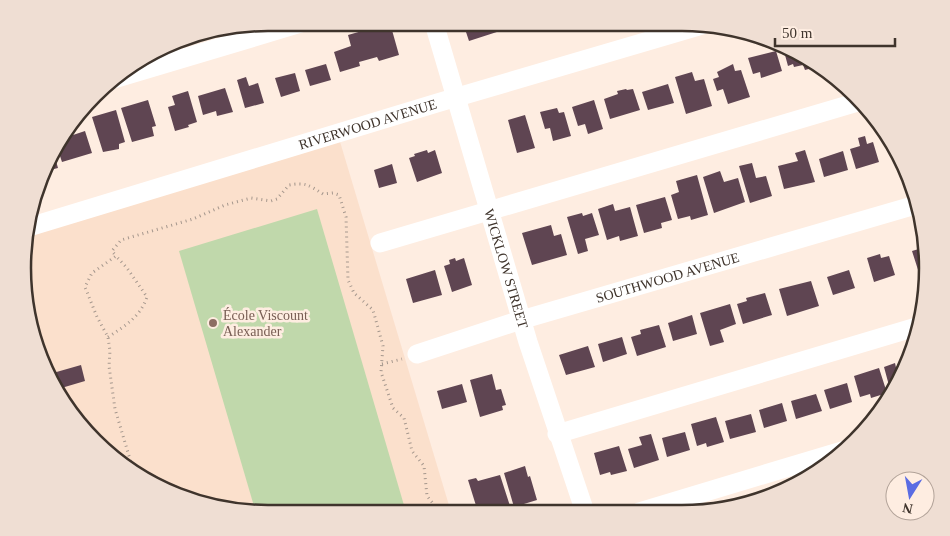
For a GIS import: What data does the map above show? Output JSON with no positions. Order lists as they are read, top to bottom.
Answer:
{
  "streets": {
    "street": ["RIVERWOOD AVENUE", "WICKLOW STREET", "SOUTHWOOD AVENUE"]
  },
  "crossings": [
    ["RIVERWOOD AVENUE", "WICKLOW STREET"],
    ["WICKLOW STREET", "SOUTHWOOD AVENUE"]
  ],
  "places": ["École Viscount Alexander"],
  "scale_bar": "50 m",
  "north": "bottom"
}
